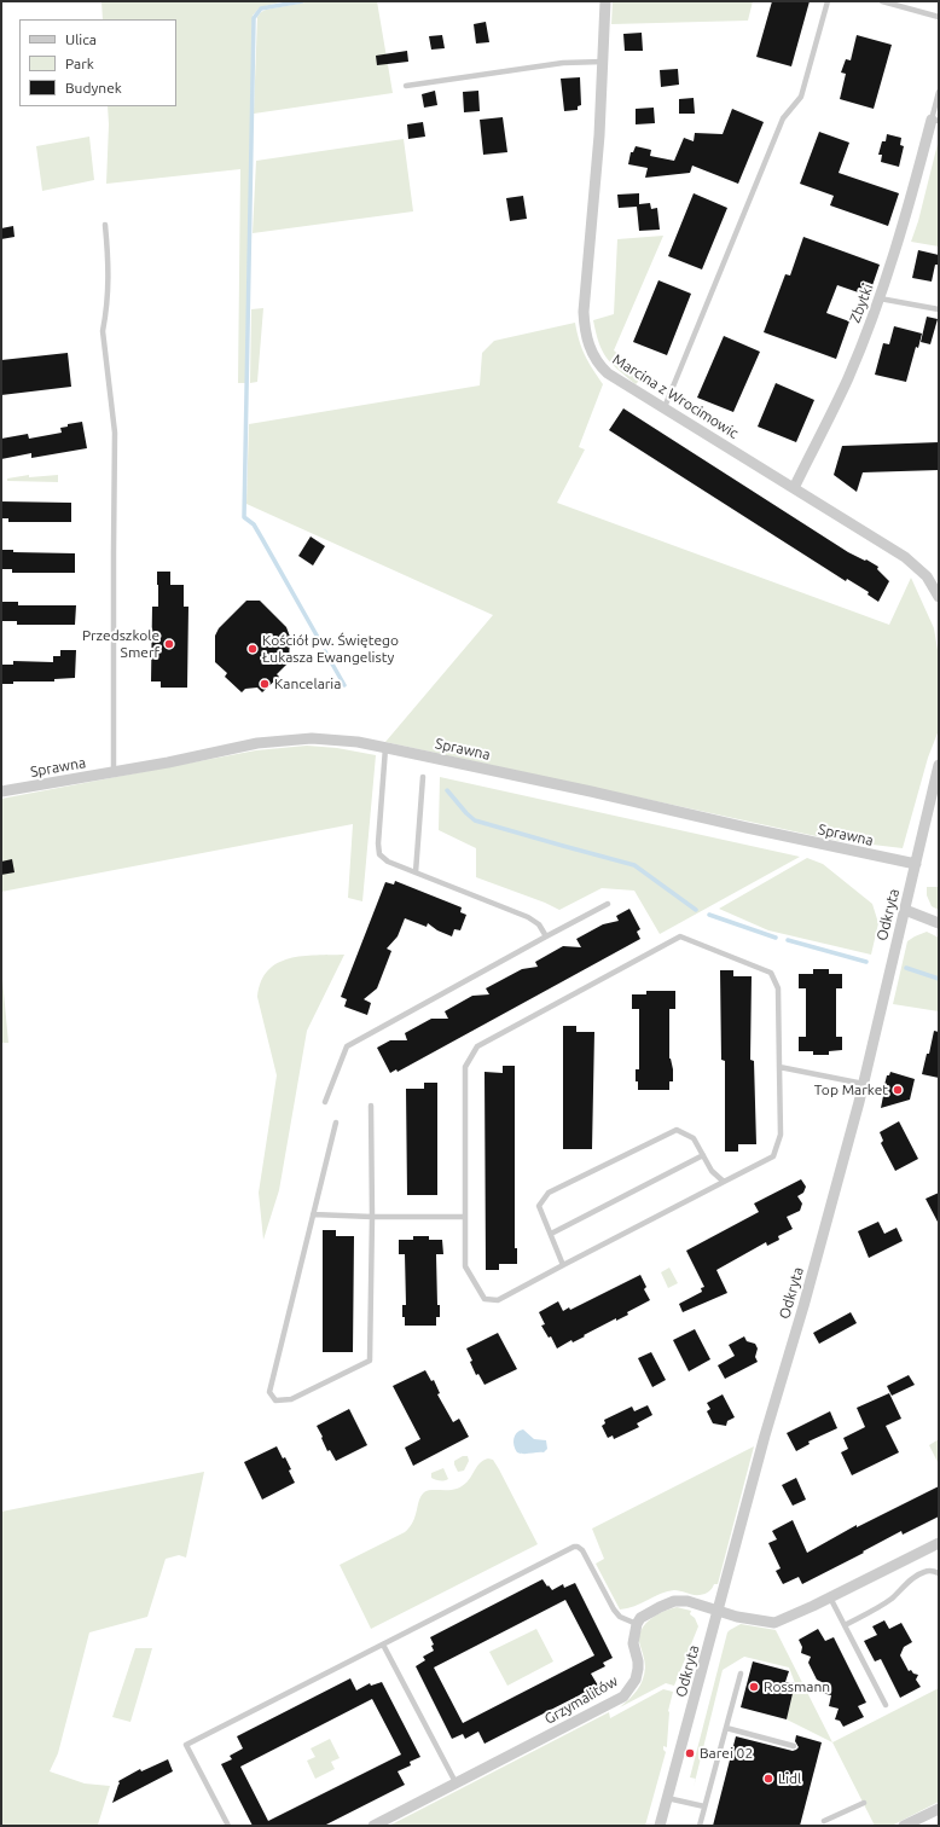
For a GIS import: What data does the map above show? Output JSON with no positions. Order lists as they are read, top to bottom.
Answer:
{
  "streets": {
    "street": [
      "Zbytki",
      "Marcina z Wrocimowic",
      "Sprawna",
      "Odkryta",
      "Grzymalitów"
    ]
  },
  "crossings": [
    ["Zbytki", "Marcina z Wrocimowic"],
    ["Sprawna", "Odkryta"]
  ],
  "places": [
    "Przedszkole Smerf",
    "Kościół pw. Świętego Łukasza Ewangelisty",
    "Kancelaria",
    "Top Market",
    "Rossmann",
    "Barei 02",
    "Lidl"
  ],
  "legend": ["Ulica", "Park", "Budynek"]
}
